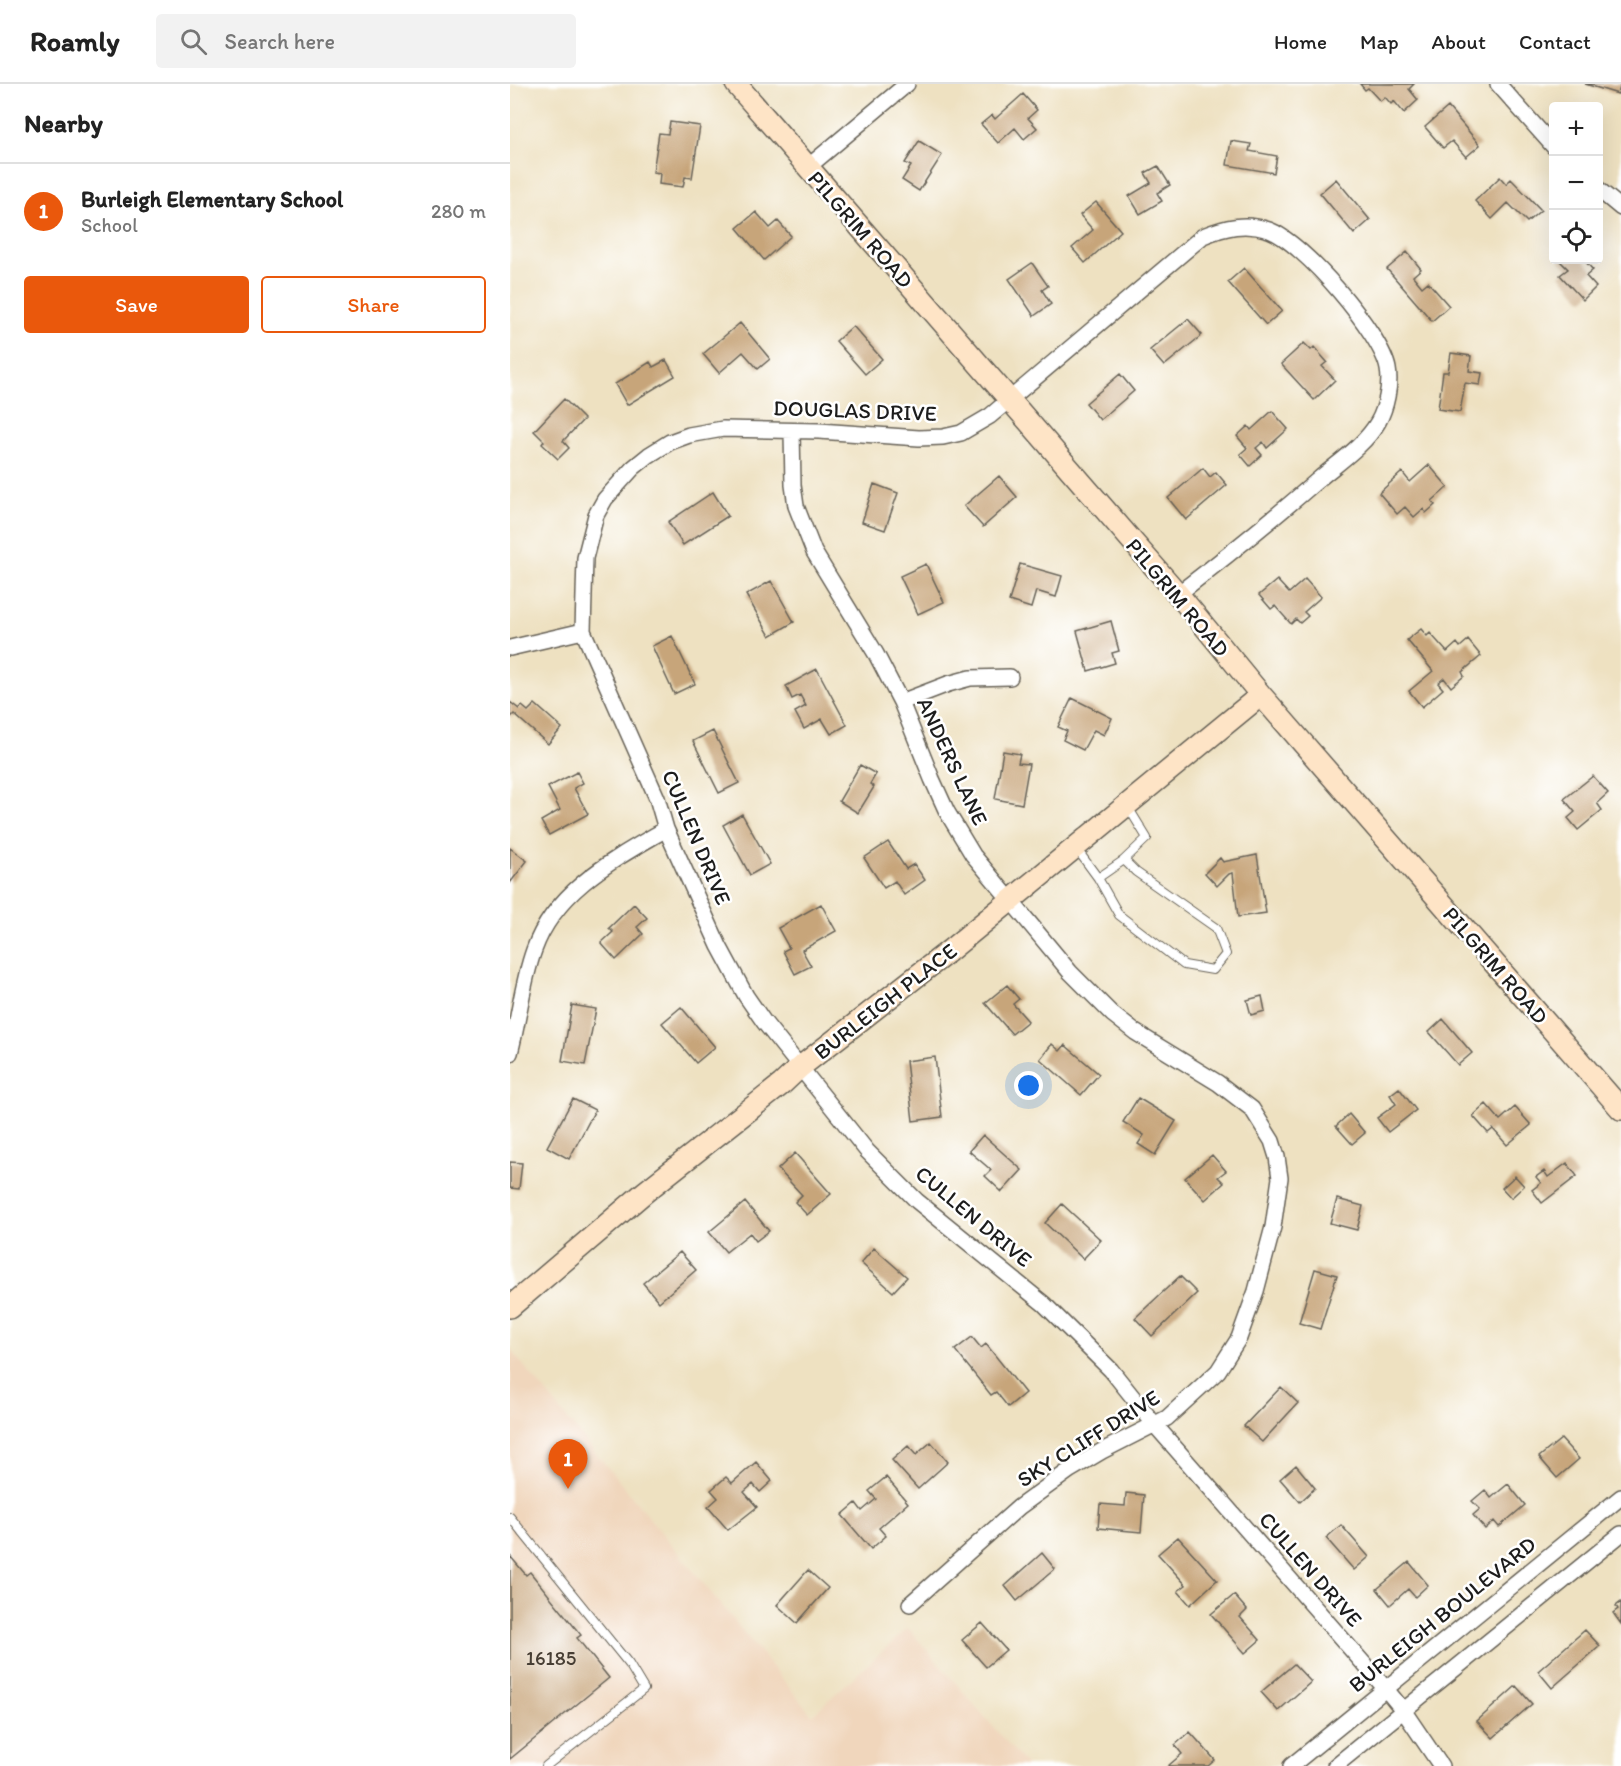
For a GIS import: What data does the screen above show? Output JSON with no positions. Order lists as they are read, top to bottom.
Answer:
{
  "streets": {
    "main road": ["PILGRIM ROAD", "BURLEIGH PLACE"],
    "street": [
      "DOUGLAS DRIVE",
      "ANDERS LANE",
      "CULLEN DRIVE",
      "SKY CLIFF DRIVE",
      "BURLEIGH BOULEVARD"
    ]
  },
  "crossings": [
    ["PILGRIM ROAD", "DOUGLAS DRIVE"],
    ["PILGRIM ROAD", "BURLEIGH PLACE"],
    ["DOUGLAS DRIVE", "ANDERS LANE"],
    ["DOUGLAS DRIVE", "CULLEN DRIVE"],
    ["ANDERS LANE", "BURLEIGH PLACE"],
    ["ANDERS LANE", "SKY CLIFF DRIVE"],
    ["CULLEN DRIVE", "BURLEIGH PLACE"],
    ["CULLEN DRIVE", "SKY CLIFF DRIVE"],
    ["CULLEN DRIVE", "BURLEIGH BOULEVARD"]
  ],
  "house_numbers": ["16185"],
  "page": {
    "header": "Roamly",
    "search": "Search here",
    "nav": [
      "Home",
      "Map",
      "About",
      "Contact"
    ],
    "heading": "Nearby",
    "map_buttons": ["+", "−"],
    "list": [
      {
        "mark": "1",
        "name": "Burleigh Elementary School",
        "note": "School",
        "value": "280 m"
      }
    ],
    "buttons": ["Save", "Share"],
    "pins": "1"
  }
}
